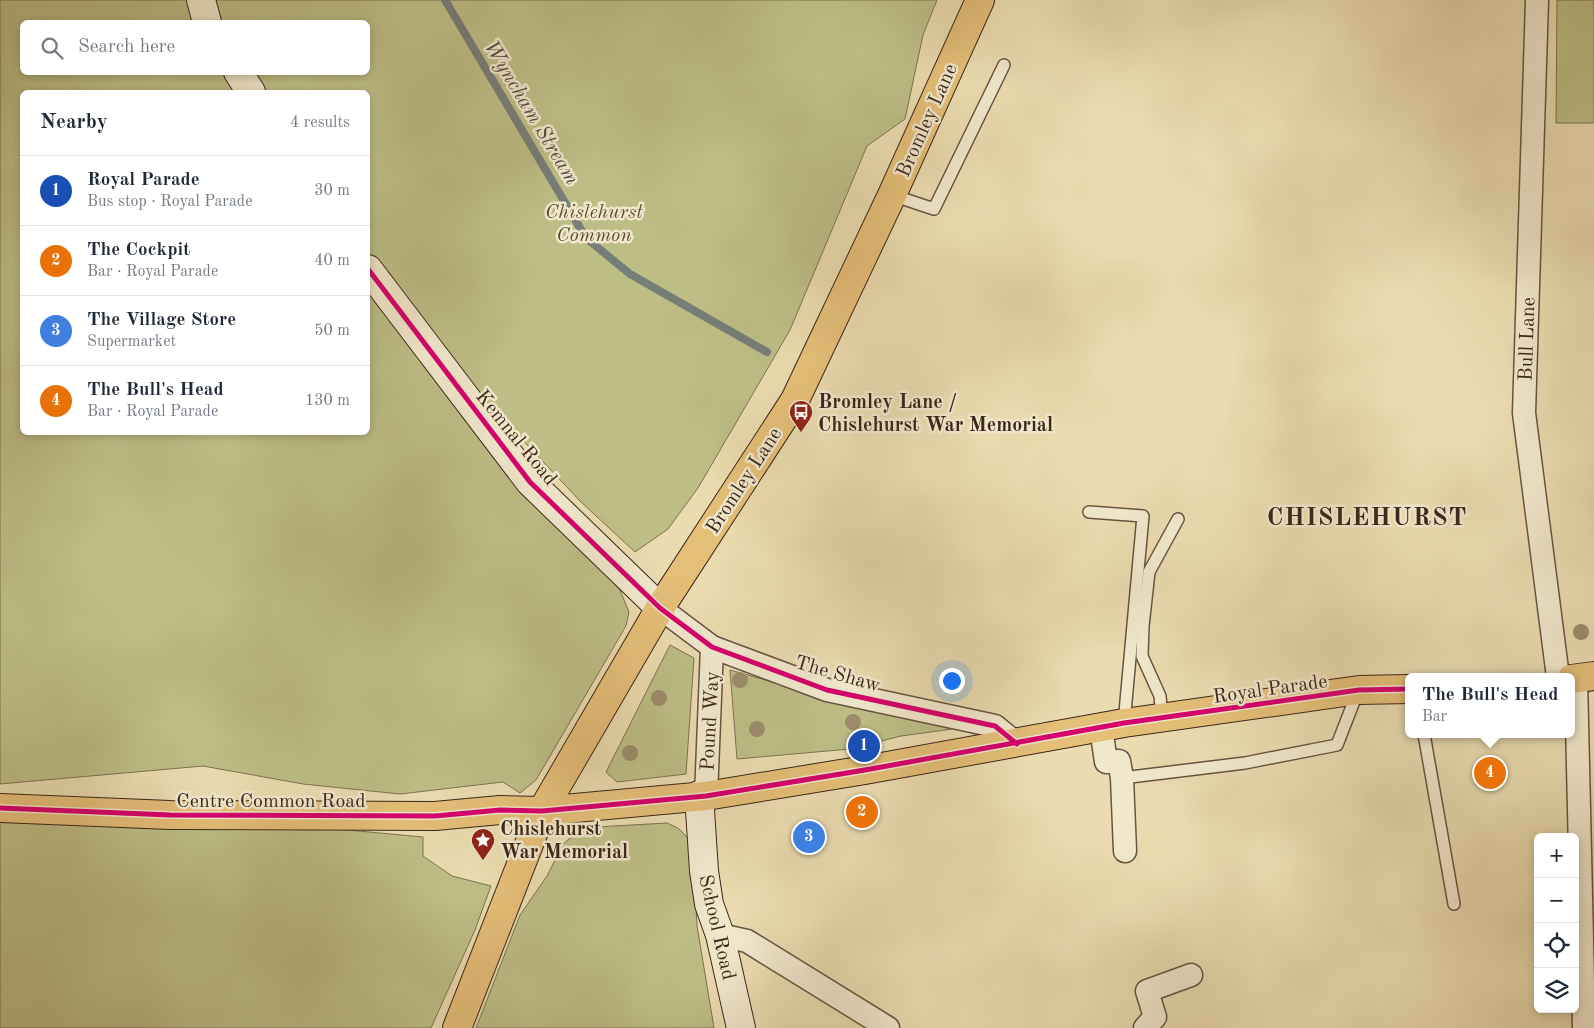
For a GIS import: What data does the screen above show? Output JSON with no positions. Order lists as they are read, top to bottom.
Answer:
{
  "streets": {
    "main road": ["Bromley Lane", "Royal Parade", "Centre Common Road"],
    "street": [
      "Bull Lane",
      "Kemnal Road",
      "The Shaw",
      "Pound Way",
      "School Road"
    ]
  },
  "crossings": [
    ["Bromley Lane", "Kemnal Road"],
    ["Bromley Lane", "The Shaw"],
    ["Bromley Lane", "Royal Parade"],
    ["Bromley Lane", "Centre Common Road"],
    ["Kemnal Road", "The Shaw"],
    ["The Shaw", "Royal Parade"],
    ["The Shaw", "Pound Way"],
    ["Royal Parade", "Pound Way"],
    ["Royal Parade", "Centre Common Road"],
    ["Royal Parade", "School Road"],
    ["Pound Way", "School Road"]
  ],
  "districts": ["CHISLEHURST"],
  "water": ["Wyncham Stream"],
  "parks": ["Chislehurst Common"],
  "places": {
    "bus stop": ["Bromley Lane / Chislehurst War Memorial"],
    "place": ["Chislehurst War Memorial"]
  },
  "page": {
    "search": "Search here",
    "heading": ["Nearby", "4 results"],
    "list": [
      {
        "mark": "1",
        "name": "Royal Parade",
        "note": "Bus stop · Royal Parade",
        "value": "30 m"
      },
      {
        "mark": "2",
        "name": "The Cockpit",
        "note": "Bar · Royal Parade",
        "value": "40 m"
      },
      {
        "mark": "3",
        "name": "The Village Store",
        "note": "Supermarket",
        "value": "50 m"
      },
      {
        "mark": "4",
        "name": "The Bull's Head",
        "note": "Bar · Royal Parade",
        "value": "130 m"
      }
    ],
    "popup": ["The Bull's Head", "Bar"],
    "pins": [
      "1",
      "4",
      "2",
      "3"
    ],
    "map_buttons": ["+", "−"]
  }
}
